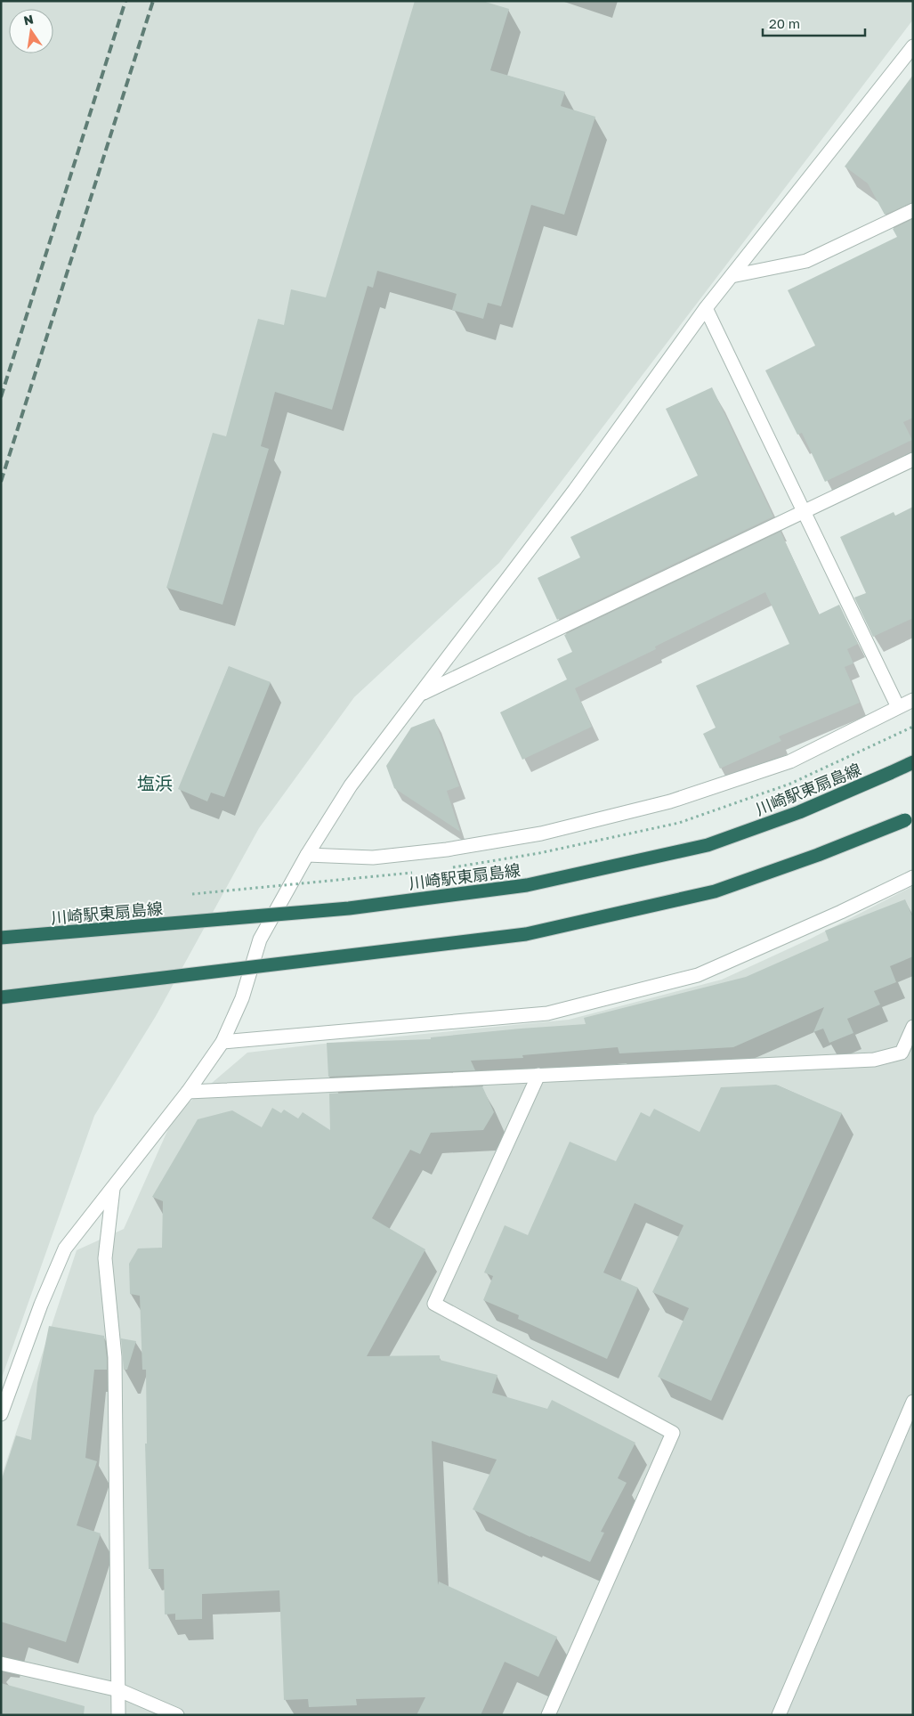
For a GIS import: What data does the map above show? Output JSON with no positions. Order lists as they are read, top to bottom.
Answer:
{
  "streets": {
    "highway": ["川崎駅東扇島線"]
  },
  "districts": ["塩浜"],
  "scale_bar": "20 m",
  "north": "top"
}
